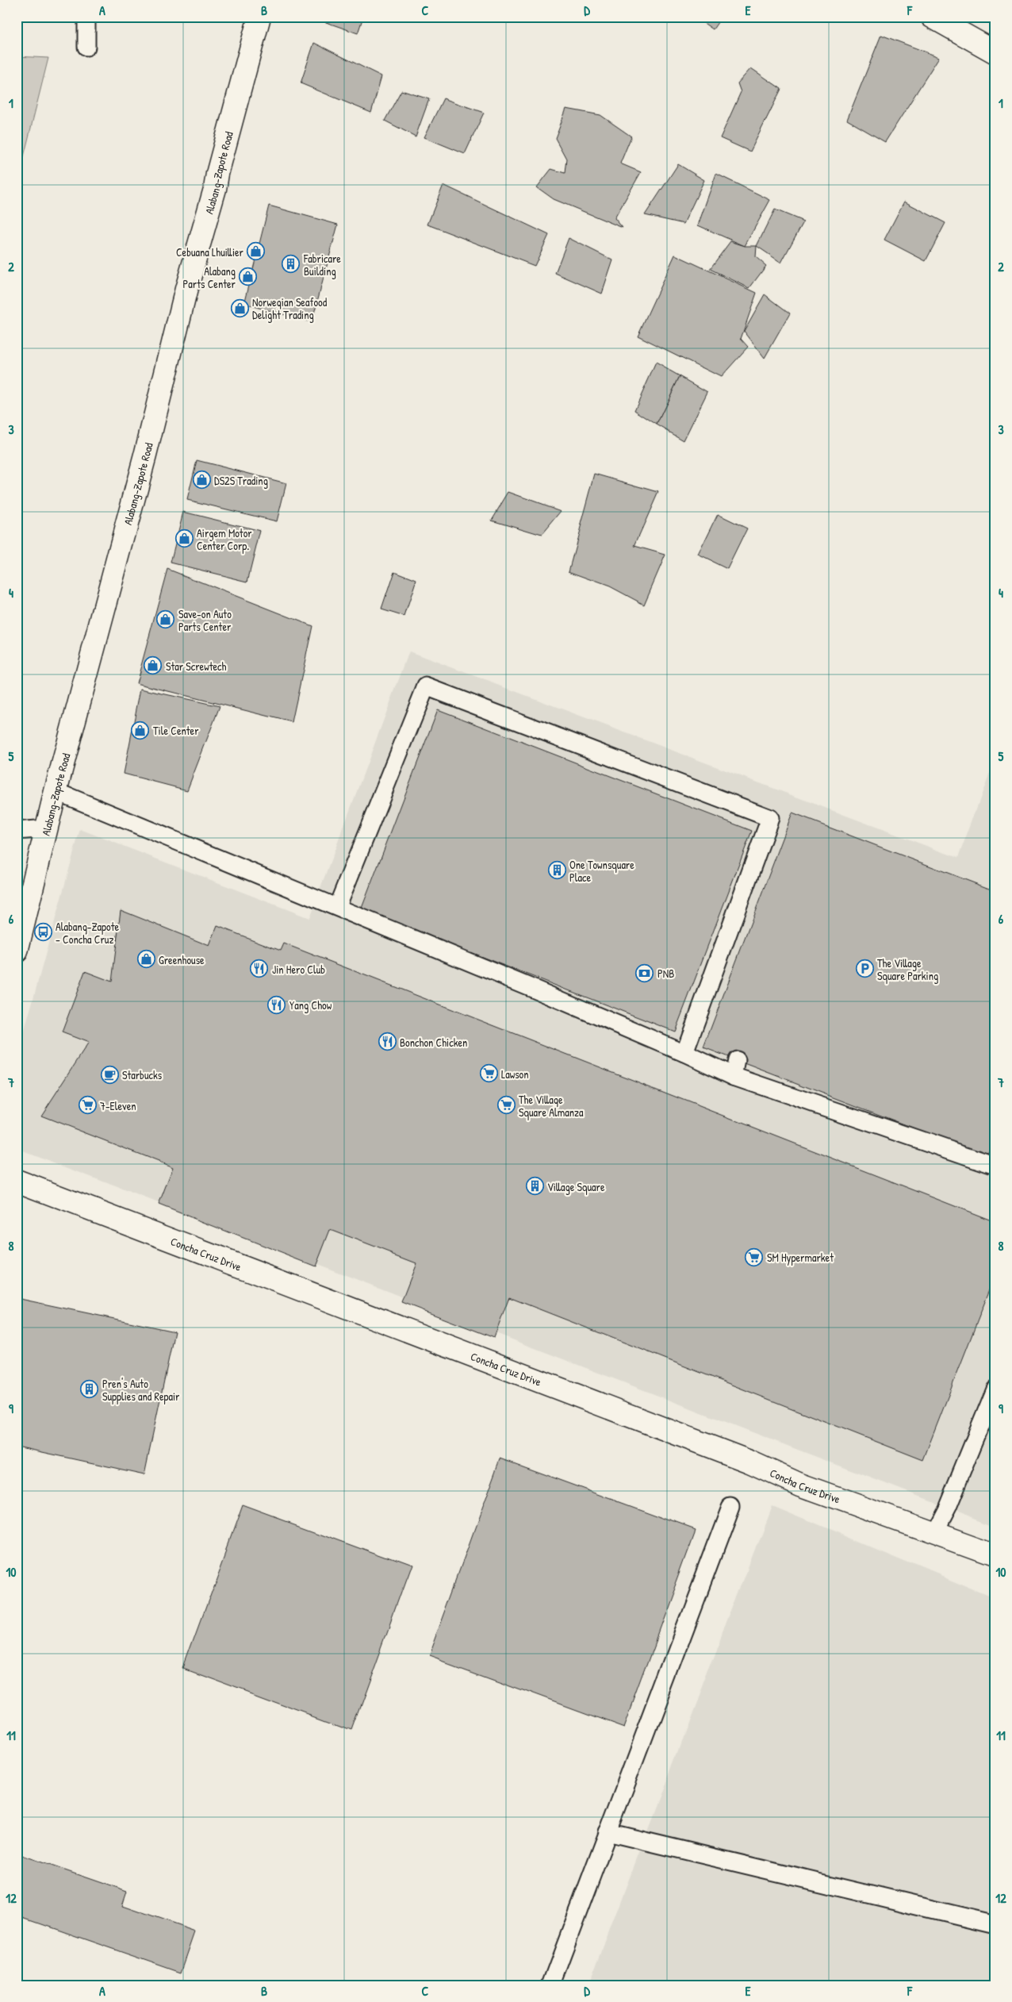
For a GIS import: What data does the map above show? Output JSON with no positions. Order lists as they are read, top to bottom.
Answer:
{
  "streets": {
    "main road": ["Alabang-Zapote Road", "Concha Cruz Drive"]
  },
  "places": {
    "shop": [
      "Cebuana Lhuillier",
      "Alabang Parts Center",
      "Norwegian Seafood Delight Trading",
      "DS2S Trading",
      "Airgem Motor Center Corp.",
      "Save-on Auto Parts Center",
      "Star Screwtech",
      "Tile Center",
      "Greenhouse"
    ],
    "building": [
      "Fabricare Building",
      "One Townsquare Place",
      "Village Square",
      "Pren's Auto Supplies and Repair"
    ],
    "bus stop": ["Alabang-Zapote – Concha Cruz"],
    "restaurant": ["Jin Hero Club", "Yang Chow", "Bonchon Chicken"],
    "parking": ["The Village Square Parking"],
    "bank": ["PNB"],
    "supermarket": [
      "Lawson",
      "7-Eleven",
      "The Village Square Almanza",
      "SM Hypermarket"
    ],
    "cafe": ["Starbucks"]
  },
  "grid": {
    "columns": [
      "A",
      "B",
      "C",
      "D",
      "E",
      "F"
    ],
    "rows": [
      "1",
      "2",
      "3",
      "4",
      "5",
      "6",
      "7",
      "8",
      "9",
      "10",
      "11",
      "12"
    ]
  }
}
